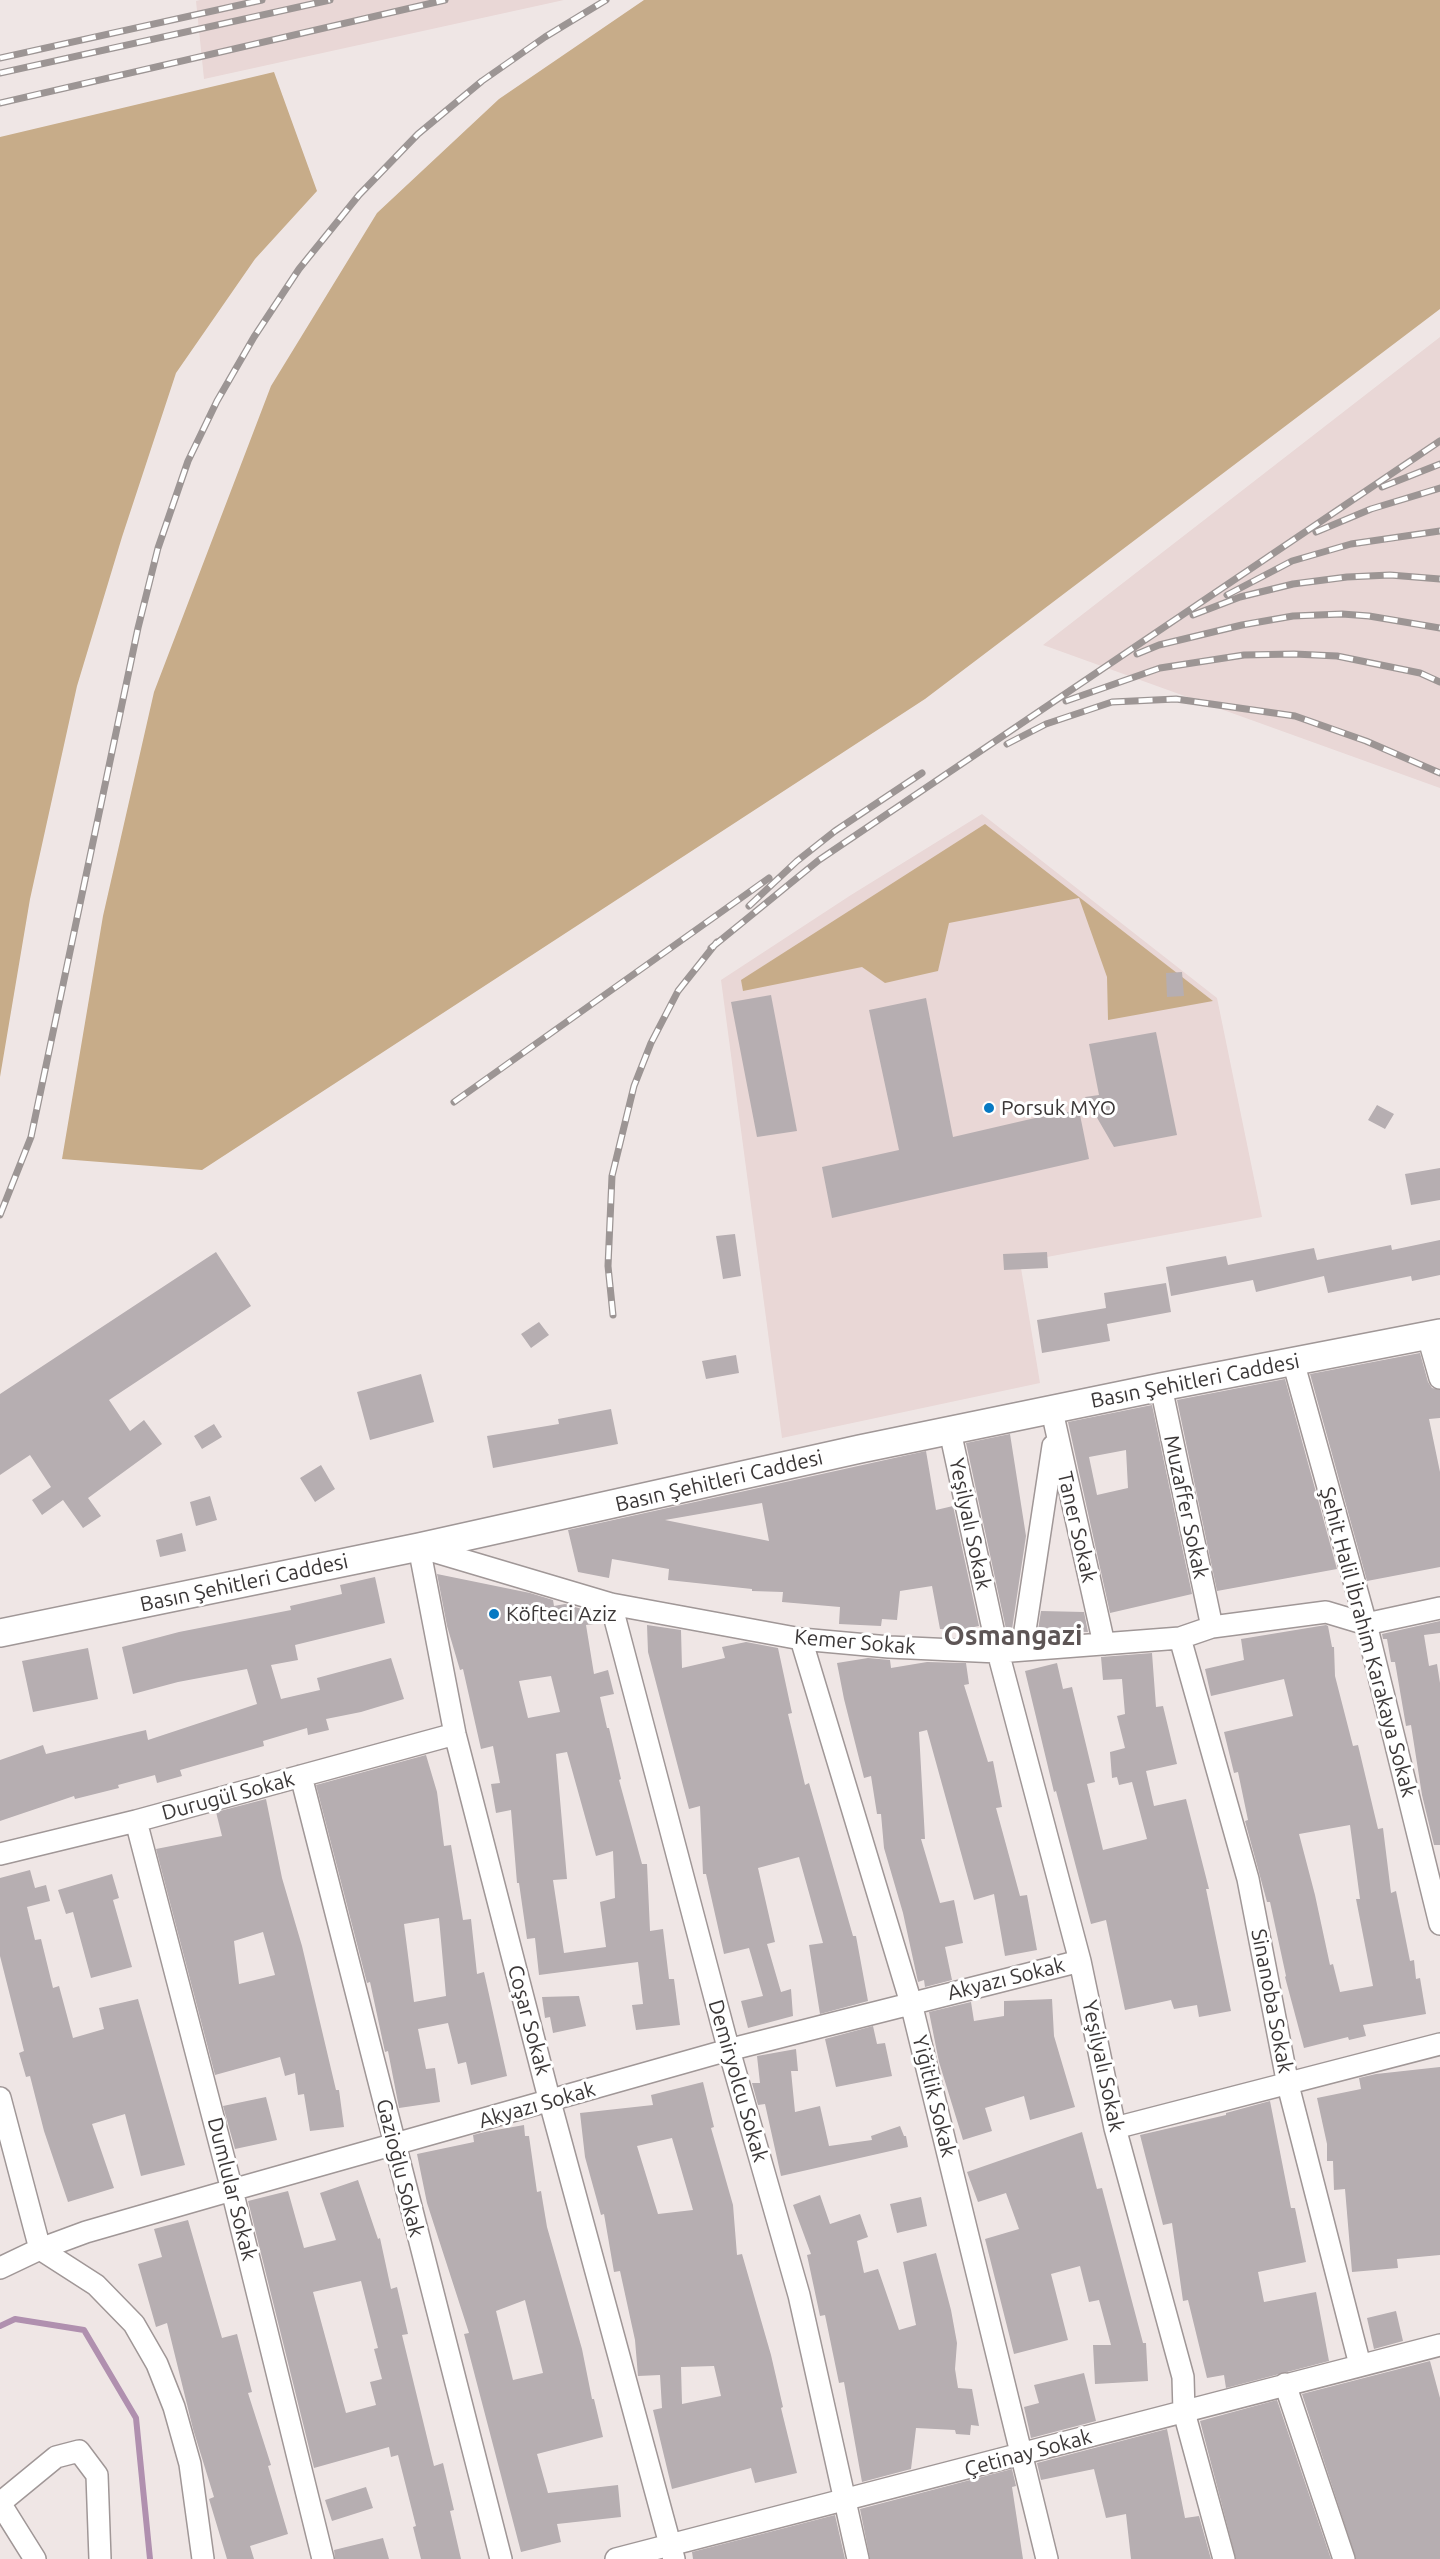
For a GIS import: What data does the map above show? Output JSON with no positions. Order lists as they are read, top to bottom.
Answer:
{
  "streets": {
    "main road": ["Basın Şehitleri Caddesi"],
    "street": [
      "Muzaffer Sokak",
      "Yeşilyalı Sokak",
      "Taner Sokak",
      "Kemer Sokak",
      "Şehit Halil İbrahim Karakaya Sokak",
      "Durugül Sokak",
      "Akyazı Sokak",
      "Sinanoba Sokak",
      "Coşar Sokak",
      "Demiryolcu Sokak",
      "Yiğitlik Sokak",
      "Gazioğlu Sokak",
      "Dumlular Sokak",
      "Çetinay Sokak"
    ]
  },
  "crossings": [
    ["Basın Şehitleri Caddesi", "Muzaffer Sokak"],
    ["Basın Şehitleri Caddesi", "Yeşilyalı Sokak"],
    ["Basın Şehitleri Caddesi", "Taner Sokak"],
    ["Basın Şehitleri Caddesi", "Kemer Sokak"],
    ["Basın Şehitleri Caddesi", "Şehit Halil İbrahim Karakaya Sokak"],
    ["Basın Şehitleri Caddesi", "Coşar Sokak"],
    ["Muzaffer Sokak", "Kemer Sokak"],
    ["Yeşilyalı Sokak", "Kemer Sokak"],
    ["Yeşilyalı Sokak", "Akyazı Sokak"],
    ["Yeşilyalı Sokak", "Çetinay Sokak"],
    ["Taner Sokak", "Kemer Sokak"],
    ["Kemer Sokak", "Şehit Halil İbrahim Karakaya Sokak"],
    ["Kemer Sokak", "Sinanoba Sokak"],
    ["Kemer Sokak", "Coşar Sokak"],
    ["Kemer Sokak", "Demiryolcu Sokak"],
    ["Kemer Sokak", "Yiğitlik Sokak"],
    ["Durugül Sokak", "Coşar Sokak"],
    ["Durugül Sokak", "Gazioğlu Sokak"],
    ["Durugül Sokak", "Dumlular Sokak"],
    ["Akyazı Sokak", "Coşar Sokak"],
    ["Akyazı Sokak", "Demiryolcu Sokak"],
    ["Akyazı Sokak", "Yiğitlik Sokak"],
    ["Akyazı Sokak", "Gazioğlu Sokak"],
    ["Akyazı Sokak", "Dumlular Sokak"],
    ["Sinanoba Sokak", "Çetinay Sokak"],
    ["Coşar Sokak", "Çetinay Sokak"],
    ["Demiryolcu Sokak", "Çetinay Sokak"],
    ["Yiğitlik Sokak", "Çetinay Sokak"]
  ],
  "districts": ["Osmangazi"],
  "places": ["Porsuk MYO", "Köfteci Aziz"]
}
